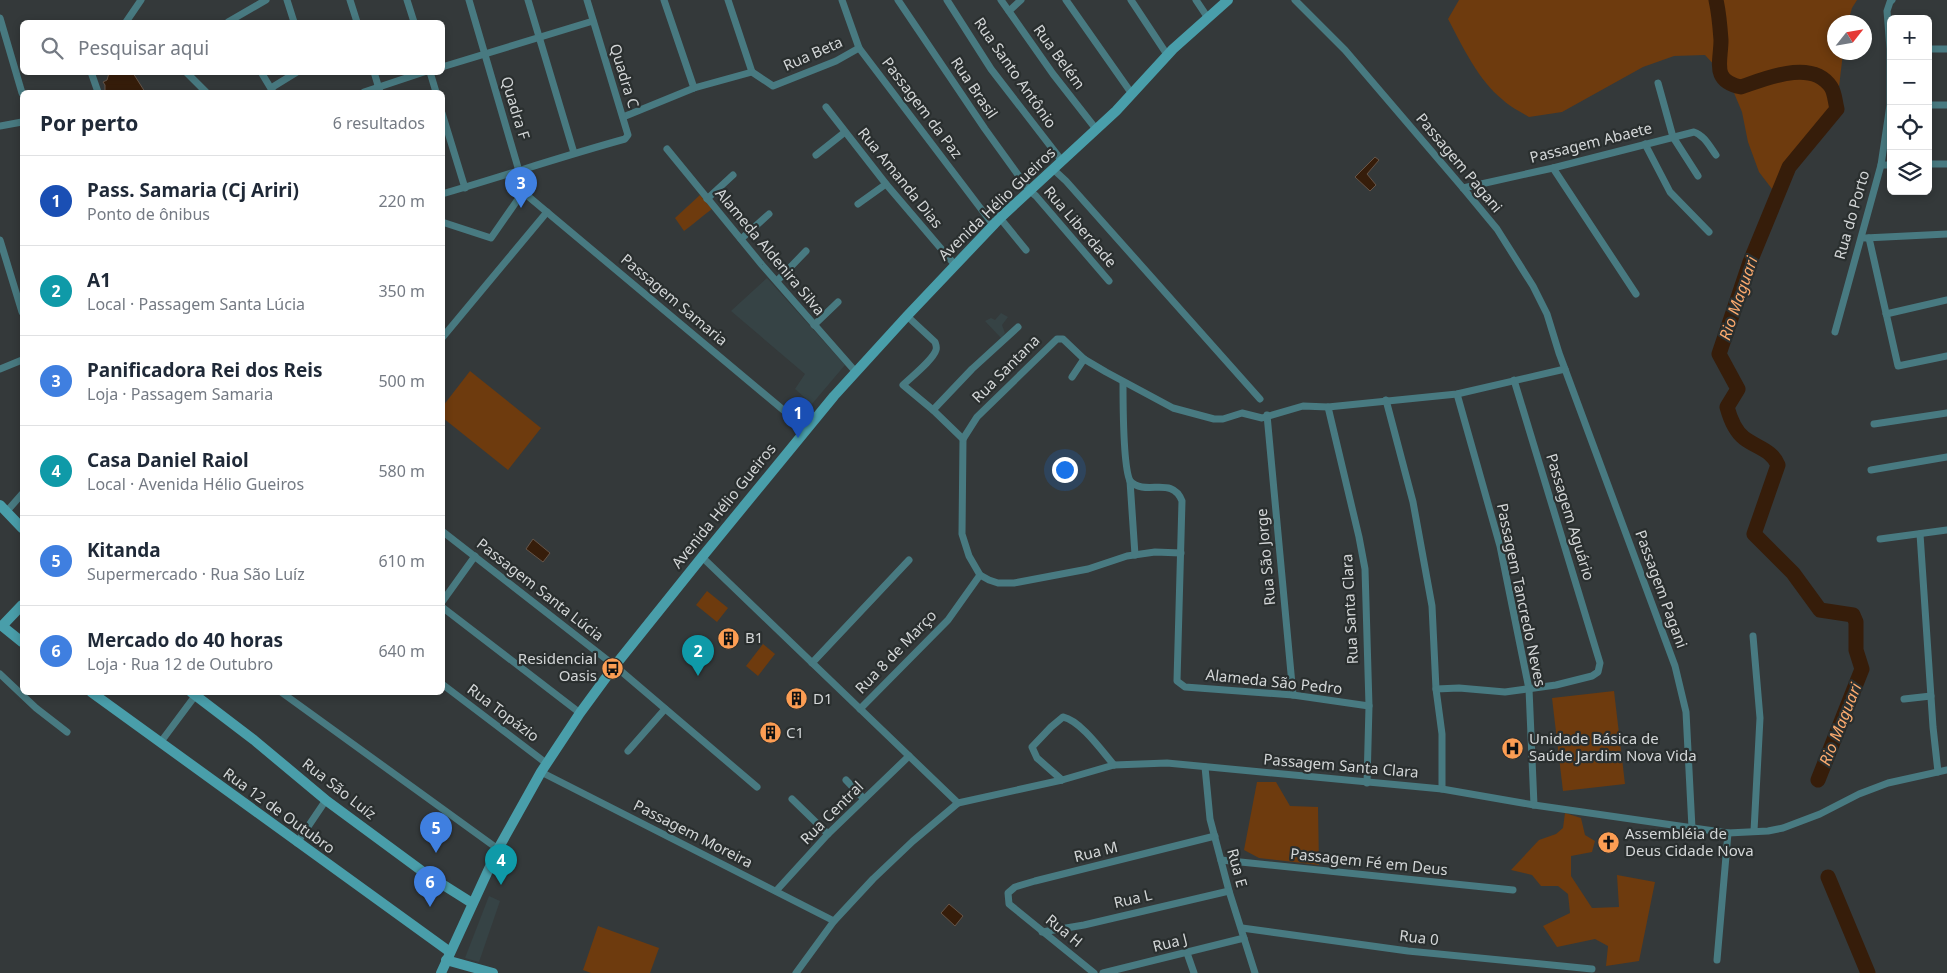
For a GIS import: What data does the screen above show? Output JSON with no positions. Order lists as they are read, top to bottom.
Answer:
{
  "streets": {
    "main road": ["Avenida Hélio Gueiros", "Rua São Luíz", "Rua 12 de Outubro"],
    "street": [
      "Rua Beta",
      "Rua Belém",
      "Rua Santo Antônio",
      "Quadra C",
      "Rua Brasil",
      "Quadra F",
      "Passagem da Paz",
      "Passagem Abaete",
      "Passagem Pagani",
      "Rua Amanda Dias",
      "Rua do Porto",
      "Rua Liberdade",
      "Alameda Aldenira Silva",
      "Passagem Samaria",
      "Rua Santana",
      "Passagem Aguário",
      "Rua São Jorge",
      "Passagem Santa Lúcia",
      "Passagem Tancredo Neves",
      "Rua Santa Clara",
      "Rua 8 de Março",
      "Alameda São Pedro",
      "Rua Topázio",
      "Passagem Santa Clara",
      "Rua Central",
      "Passagem Moreira",
      "Rua M",
      "Passagem Fé em Deus",
      "Rua E",
      "Rua L",
      "Rua H",
      "Rua 0",
      "Rua J"
    ]
  },
  "crossings": [
    ["Rua Beta", "Passagem da Paz"],
    ["Rua Belém", "Avenida Hélio Gueiros"],
    ["Rua Santo Antônio", "Avenida Hélio Gueiros"],
    ["Rua Brasil", "Avenida Hélio Gueiros"],
    ["Rua Brasil", "Rua Liberdade"],
    ["Passagem da Paz", "Avenida Hélio Gueiros"],
    ["Passagem Abaete", "Passagem Pagani"],
    ["Passagem Pagani", "Passagem Santa Clara"],
    ["Rua Amanda Dias", "Avenida Hélio Gueiros"],
    ["Avenida Hélio Gueiros", "Rua Liberdade"],
    ["Avenida Hélio Gueiros", "Alameda Aldenira Silva"],
    ["Avenida Hélio Gueiros", "Passagem Samaria"],
    ["Avenida Hélio Gueiros", "Passagem Santa Lúcia"],
    ["Avenida Hélio Gueiros", "Rua Topázio"],
    ["Avenida Hélio Gueiros", "Rua São Luíz"],
    ["Avenida Hélio Gueiros", "Rua 12 de Outubro"],
    ["Avenida Hélio Gueiros", "Passagem Moreira"],
    ["Passagem Aguário", "Passagem Tancredo Neves"],
    ["Rua São Jorge", "Alameda São Pedro"],
    ["Passagem Tancredo Neves", "Passagem Santa Clara"],
    ["Rua Santa Clara", "Alameda São Pedro"],
    ["Rua Santa Clara", "Passagem Santa Clara"],
    ["Rua Topázio", "Passagem Moreira"],
    ["Passagem Santa Clara", "Passagem Moreira"],
    ["Passagem Santa Clara", "Rua E"],
    ["Rua Central", "Passagem Moreira"],
    ["Rua M", "Rua E"],
    ["Rua M", "Rua H"],
    ["Passagem Fé em Deus", "Rua E"],
    ["Rua E", "Rua L"],
    ["Rua E", "Rua 0"],
    ["Rua E", "Rua J"],
    ["Rua L", "Rua H"]
  ],
  "water": ["Rio Maguari"],
  "places": {
    "building": ["B1", "D1", "C1"],
    "bus stop": ["Residencial Oasis"],
    "hospital": ["Unidade Básica de Saúde Jardim Nova Vida"],
    "church": ["Assembléia de Deus Cidade Nova"]
  },
  "north": "top right",
  "page": {
    "map_buttons": ["+", "−"],
    "search": "Pesquisar aqui",
    "heading": ["Por perto", "6 resultados"],
    "list": [
      {
        "mark": "1",
        "name": "Pass. Samaria (Cj Ariri)",
        "note": "Ponto de ônibus",
        "value": "220 m"
      },
      {
        "mark": "2",
        "name": "A1",
        "note": "Local · Passagem Santa Lúcia",
        "value": "350 m"
      },
      {
        "mark": "3",
        "name": "Panificadora Rei dos Reis",
        "note": "Loja · Passagem Samaria",
        "value": "500 m"
      },
      {
        "mark": "4",
        "name": "Casa Daniel Raiol",
        "note": "Local · Avenida Hélio Gueiros",
        "value": "580 m"
      },
      {
        "mark": "5",
        "name": "Kitanda",
        "note": "Supermercado · Rua São Luíz",
        "value": "610 m"
      },
      {
        "mark": "6",
        "name": "Mercado do 40 horas",
        "note": "Loja · Rua 12 de Outubro",
        "value": "640 m"
      }
    ],
    "pins": [
      "3",
      "1",
      "2",
      "5",
      "4",
      "6"
    ]
  }
}
